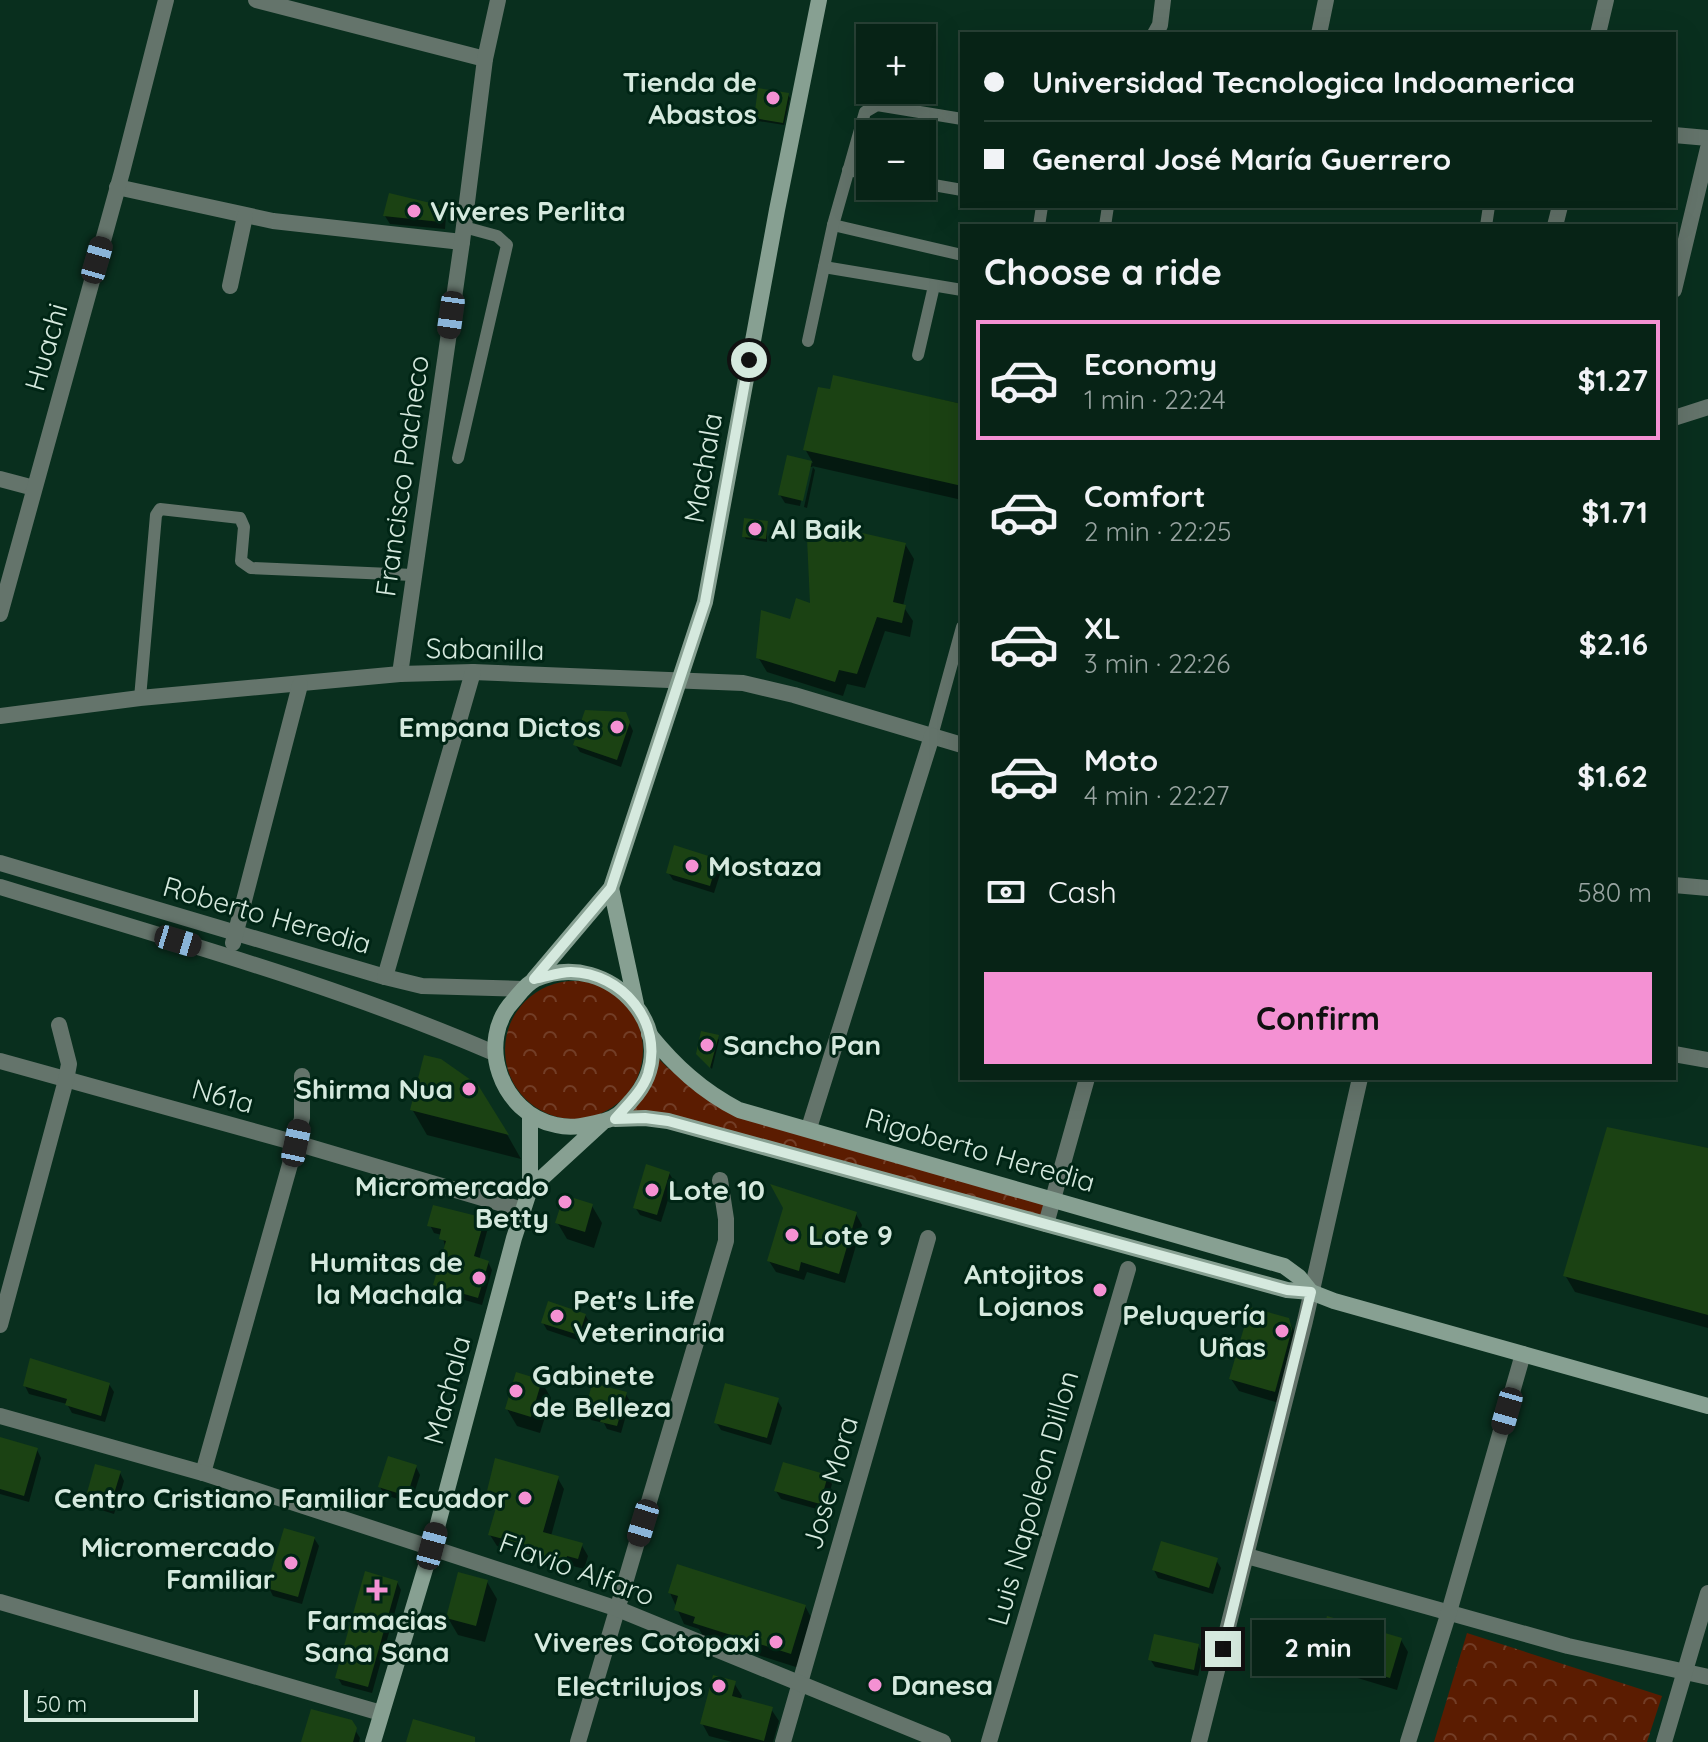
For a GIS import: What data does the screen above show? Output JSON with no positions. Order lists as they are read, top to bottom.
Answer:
{
  "streets": {
    "main road": ["Machala", "Rigoberto Heredia"],
    "street": [
      "Huachi",
      "Francisco Pacheco",
      "Sabanilla",
      "Roberto Heredia",
      "N61a",
      "Jose Mora",
      "Luis Napoleon Dillon",
      "Flavio Alfaro"
    ]
  },
  "crossings": [
    ["Machala", "Sabanilla"],
    ["Machala", "Roberto Heredia"],
    ["Machala", "N61a"],
    ["Machala", "Rigoberto Heredia"],
    ["Machala", "Flavio Alfaro"],
    ["Francisco Pacheco", "Sabanilla"],
    ["Roberto Heredia", "Rigoberto Heredia"],
    ["Jose Mora", "Flavio Alfaro"]
  ],
  "places": {
    "other": [
      "Tienda de Abastos",
      "Viveres Perlita",
      "Al Baik",
      "Empana Dictos",
      "Mostaza",
      "Sancho Pan",
      "Shirma Nua",
      "Lote 10",
      "Micromercado Betty",
      "Lote 9",
      "Humitas de la Machala",
      "Antojitos Lojanos",
      "Pet's Life Veterinaria",
      "Peluquería Uñas",
      "Gabinete de Belleza",
      "Centro Cristiano Familiar Ecuador",
      "Micromercado Familiar",
      "Viveres Cotopaxi",
      "Danesa",
      "Electrilujos"
    ],
    "health": ["Farmacias Sana Sana"]
  },
  "scale_bar": "50 m",
  "page": {
    "map_buttons": ["+", "−"],
    "banner": ["Universidad Tecnologica Indoamerica", "General José María Guerrero"],
    "heading": "Choose a ride",
    "list": [
      {
        "name": "Economy",
        "note": "1 min · 22:24",
        "value": "$1.27"
      },
      {
        "name": "Comfort",
        "note": "2 min · 22:25",
        "value": "$1.71"
      },
      {
        "name": "XL",
        "note": "3 min · 22:26",
        "value": "$2.16"
      },
      {
        "name": "Moto",
        "note": "4 min · 22:27",
        "value": "$1.62"
      }
    ],
    "pay": ["Cash", "580 m"],
    "buttons": "Confirm",
    "bubble": "2 min",
    "scale": "50 m"
  }
}
